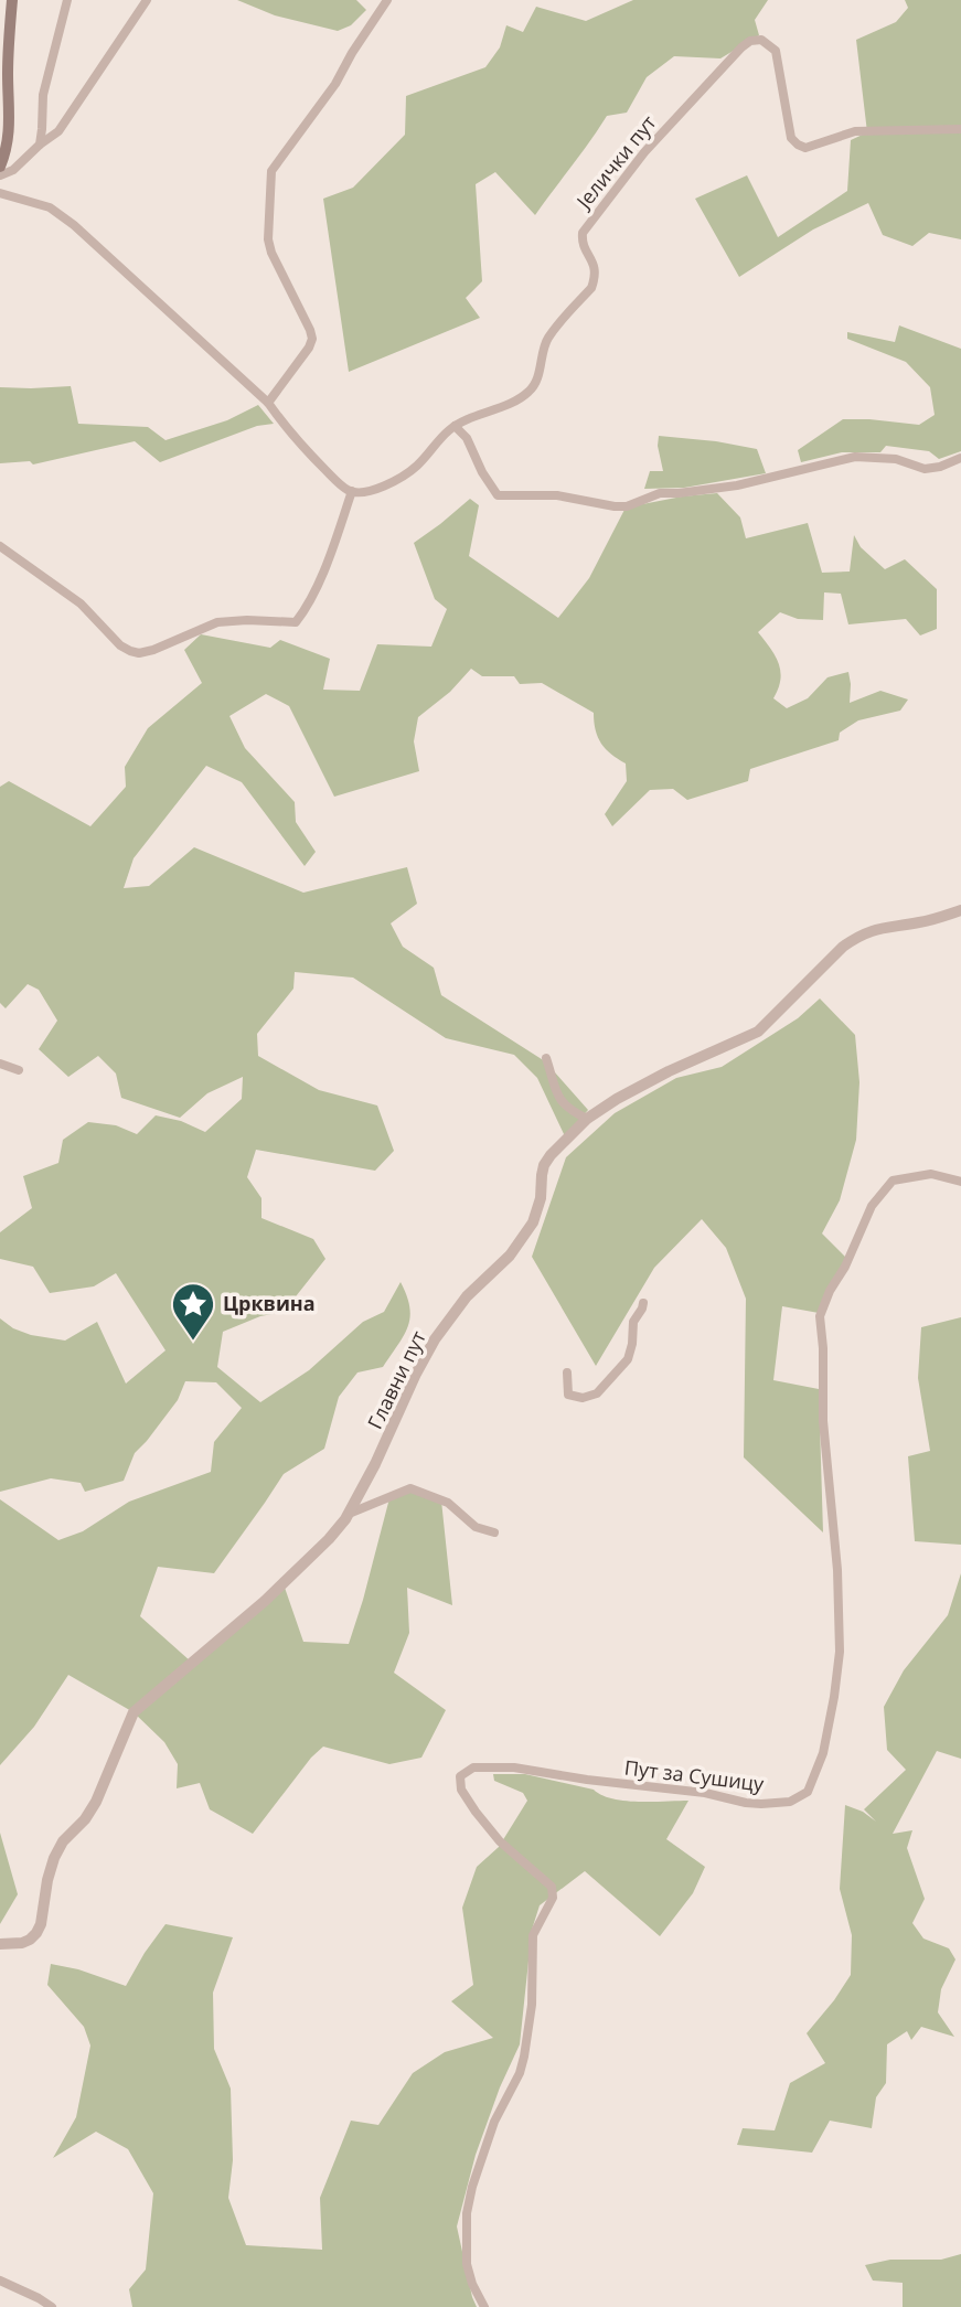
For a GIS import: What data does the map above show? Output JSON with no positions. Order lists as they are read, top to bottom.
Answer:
{
  "streets": {
    "street": ["Јелички пут", "Главни пут", "Пут за Сушицу"]
  },
  "places": {
    "place": ["Црквина"]
  }
}
